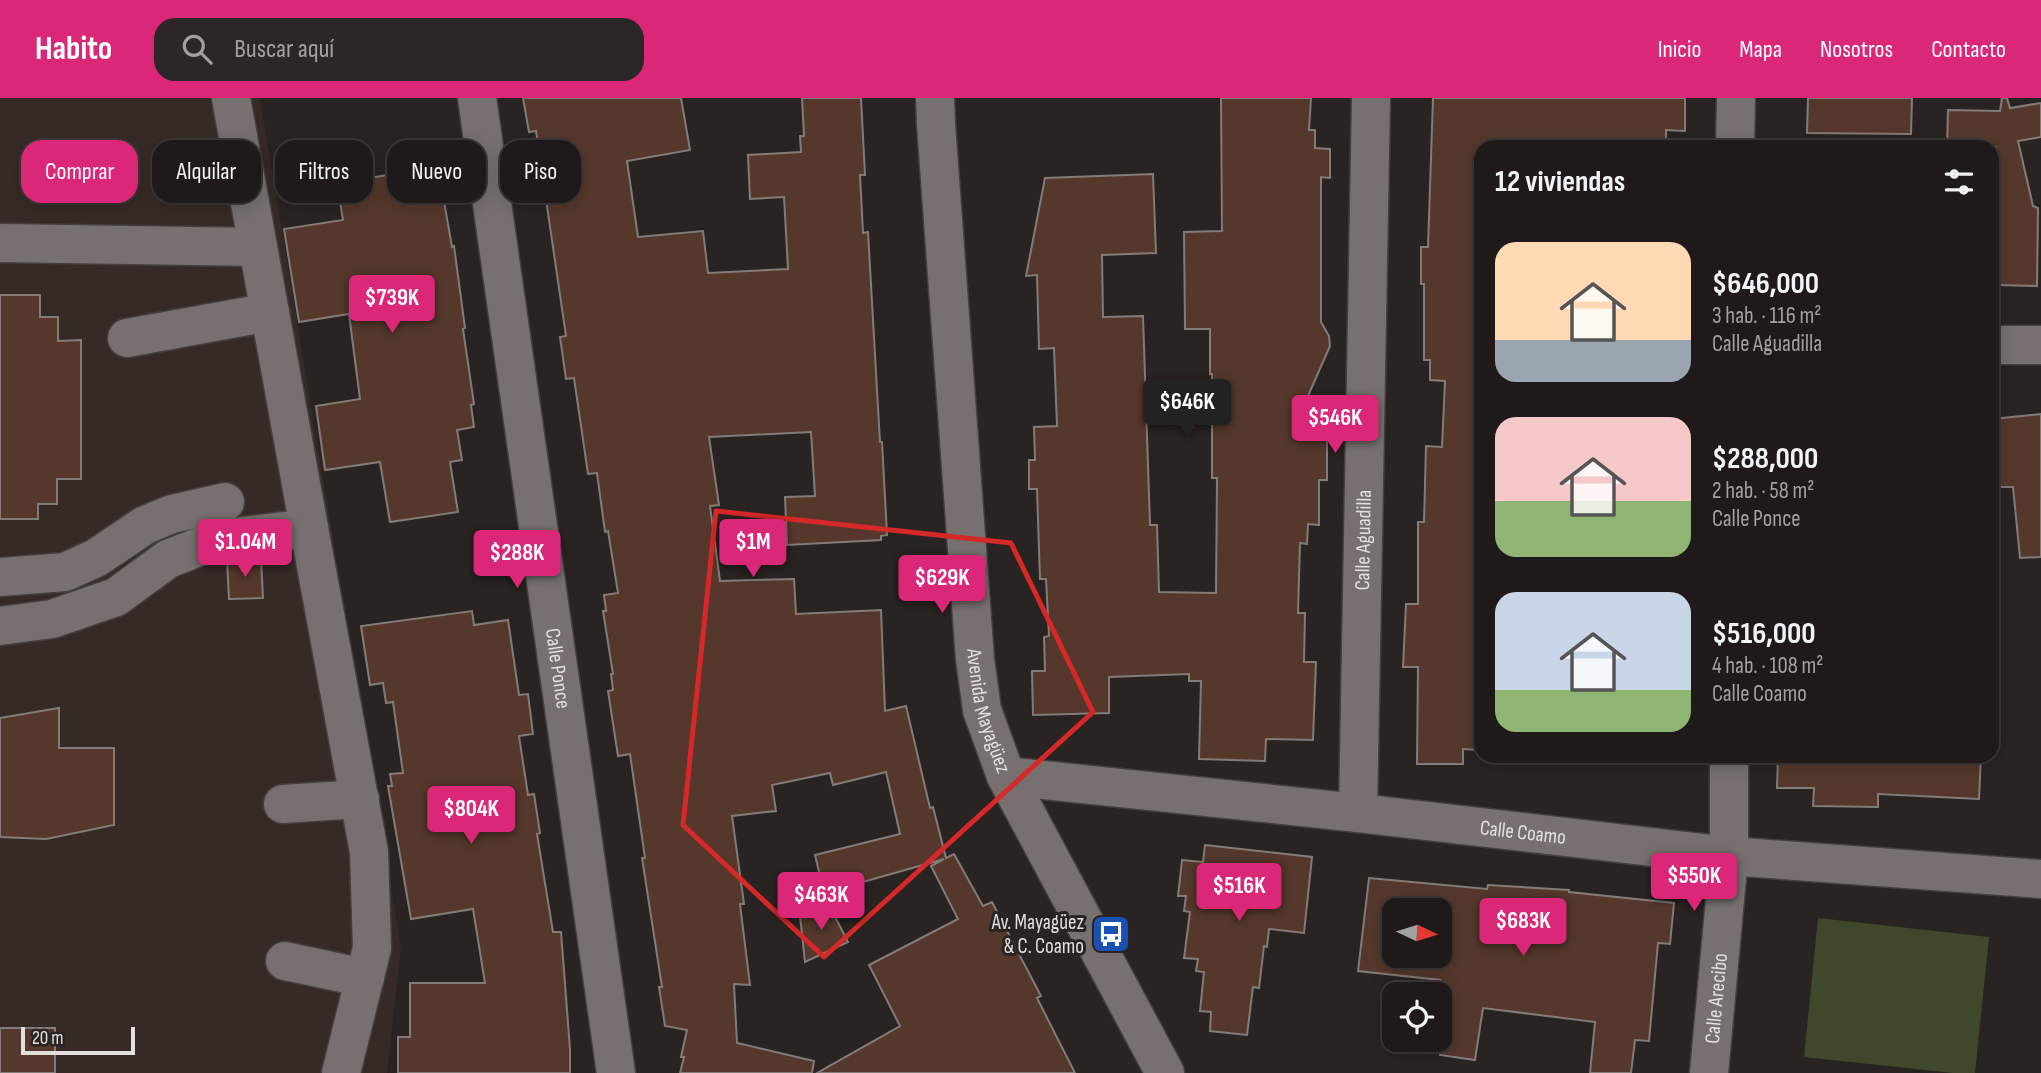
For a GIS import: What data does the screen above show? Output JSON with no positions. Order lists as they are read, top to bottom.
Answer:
{
  "streets": {
    "street": [
      "Calle Aguadilla",
      "Calle Ponce",
      "Avenida Mayagüez",
      "Calle Coamo",
      "Calle Arecibo"
    ]
  },
  "crossings": [
    ["Calle Aguadilla", "Calle Coamo"],
    ["Avenida Mayagüez", "Calle Coamo"],
    ["Calle Coamo", "Calle Arecibo"]
  ],
  "places": {
    "bus stop": ["Av. Mayagüez & C. Coamo"]
  },
  "scale_bar": "20 m",
  "north": "right",
  "page": {
    "header": "Habito",
    "search": "Buscar aquí",
    "nav": [
      "Inicio",
      "Mapa",
      "Nosotros",
      "Contacto"
    ],
    "chip": [
      "Comprar",
      "Alquilar",
      "Filtros",
      "Nuevo",
      "Piso"
    ],
    "heading": "12 viviendas",
    "list": [
      {
        "name": "$646,000",
        "note": "3 hab. · 116 m² · Calle Aguadilla"
      },
      {
        "name": "$288,000",
        "note": "2 hab. · 58 m² · Calle Ponce"
      },
      {
        "name": "$516,000",
        "note": "4 hab. · 108 m² · Calle Coamo"
      }
    ],
    "price": [
      "$739K",
      "$646K",
      "$546K",
      "$1.04M",
      "$1M",
      "$288K",
      "$629K",
      "$804K",
      "$550K",
      "$516K",
      "$463K",
      "$683K"
    ],
    "scale": "20 m"
  }
}
